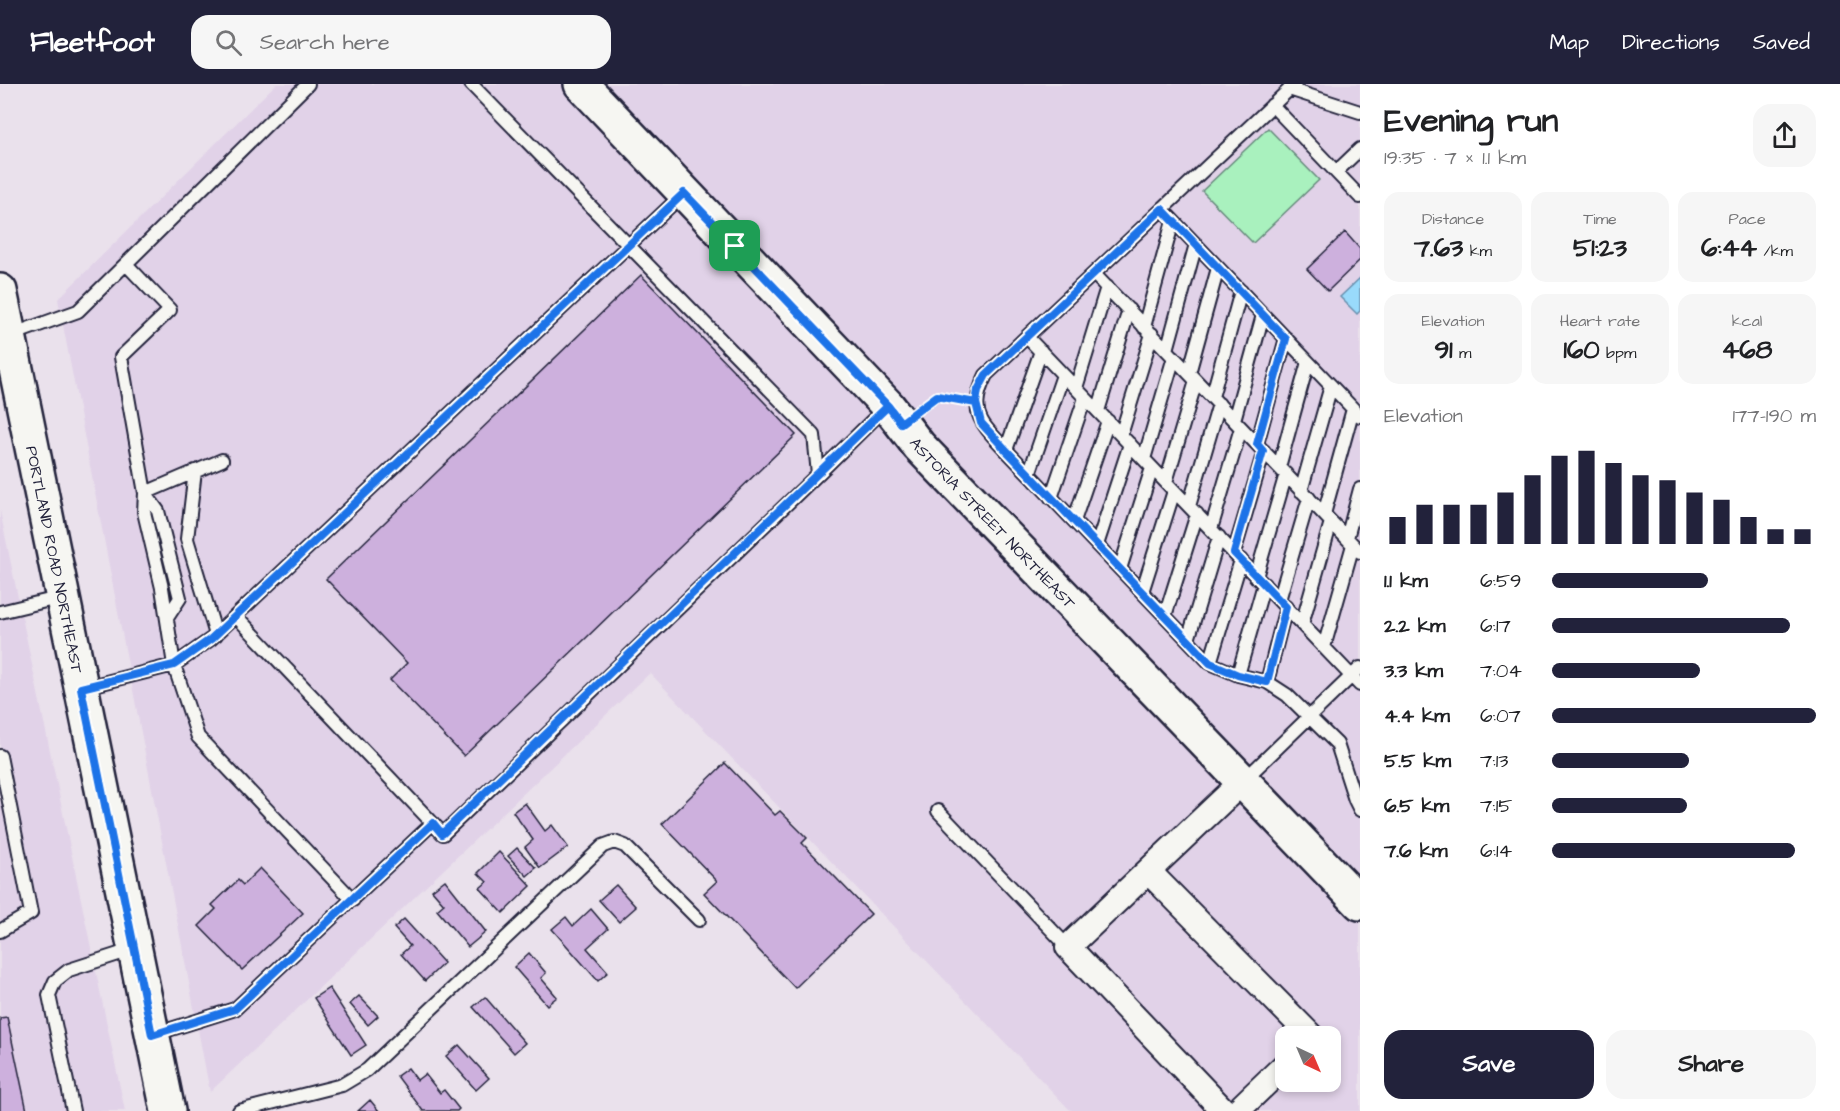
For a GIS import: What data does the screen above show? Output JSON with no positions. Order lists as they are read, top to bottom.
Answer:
{
  "streets": {
    "street": ["ASTORIA STREET NORTHEAST", "PORTLAND ROAD NORTHEAST"]
  },
  "north": "bottom right",
  "page": {
    "header": "Fleetfoot",
    "search": "Search here",
    "nav": ["Map", "Directions", "Saved"],
    "heading": ["Evening run", "19:35 · 7 × 1.1 km"],
    "stats": [
      ["Distance", "7.63 km"],
      ["Time", "51:23"],
      ["Pace", "6:44 /km"],
      ["Elevation", "91 m"],
      ["Heart rate", "160 bpm"],
      ["kcal", "468"]
    ],
    "chart": ["Elevation", "177–190 m"],
    "list": [
      {
        "name": "1.1 km",
        "note": "6:59"
      },
      {
        "name": "2.2 km",
        "note": "6:17"
      },
      {
        "name": "3.3 km",
        "note": "7:04"
      },
      {
        "name": "4.4 km",
        "note": "6:07"
      },
      {
        "name": "5.5 km",
        "note": "7:13"
      },
      {
        "name": "6.5 km",
        "note": "7:15"
      },
      {
        "name": "7.6 km",
        "note": "6:14"
      }
    ],
    "buttons": ["Save", "Share"]
  }
}
